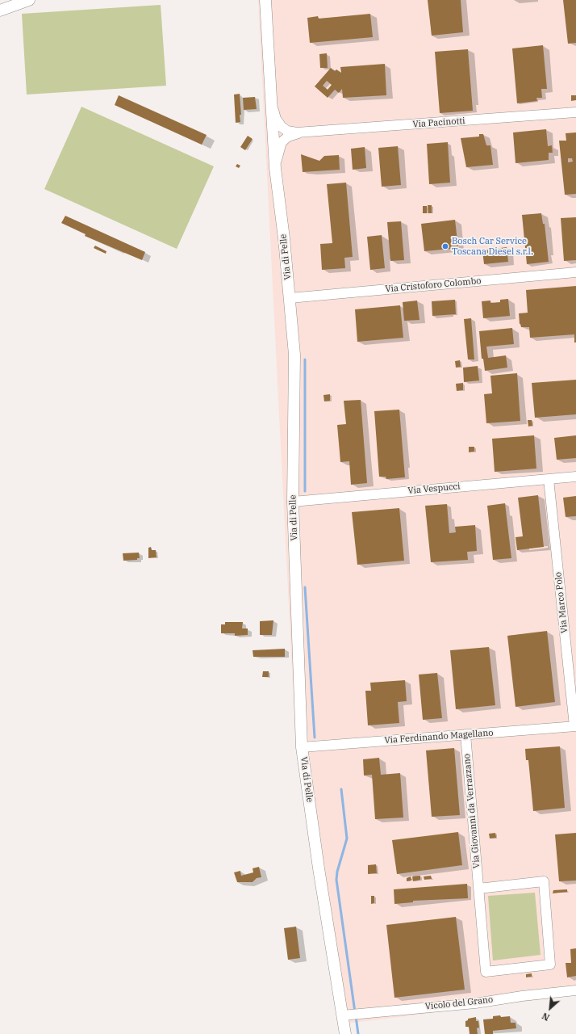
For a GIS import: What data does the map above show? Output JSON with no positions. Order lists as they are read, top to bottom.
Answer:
{
  "streets": {
    "street": [
      "Via Pacinotti",
      "Via di Pelle",
      "Via Cristoforo Colombo",
      "Via Vespucci",
      "Via Marco Polo",
      "Via Ferdinando Magellano",
      "Via Giovanni da Verrazzano",
      "Vicolo del Grano"
    ]
  },
  "crossings": [
    ["Via Pacinotti", "Via di Pelle"],
    ["Via di Pelle", "Via Cristoforo Colombo"],
    ["Via di Pelle", "Via Vespucci"],
    ["Via di Pelle", "Via Ferdinando Magellano"],
    ["Via di Pelle", "Vicolo del Grano"],
    ["Via Vespucci", "Via Marco Polo"],
    ["Via Marco Polo", "Via Ferdinando Magellano"],
    ["Via Ferdinando Magellano", "Via Giovanni da Verrazzano"]
  ],
  "places": ["Bosch Car Service Toscana Diesel s.r.l."],
  "north": "bottom left"
}
